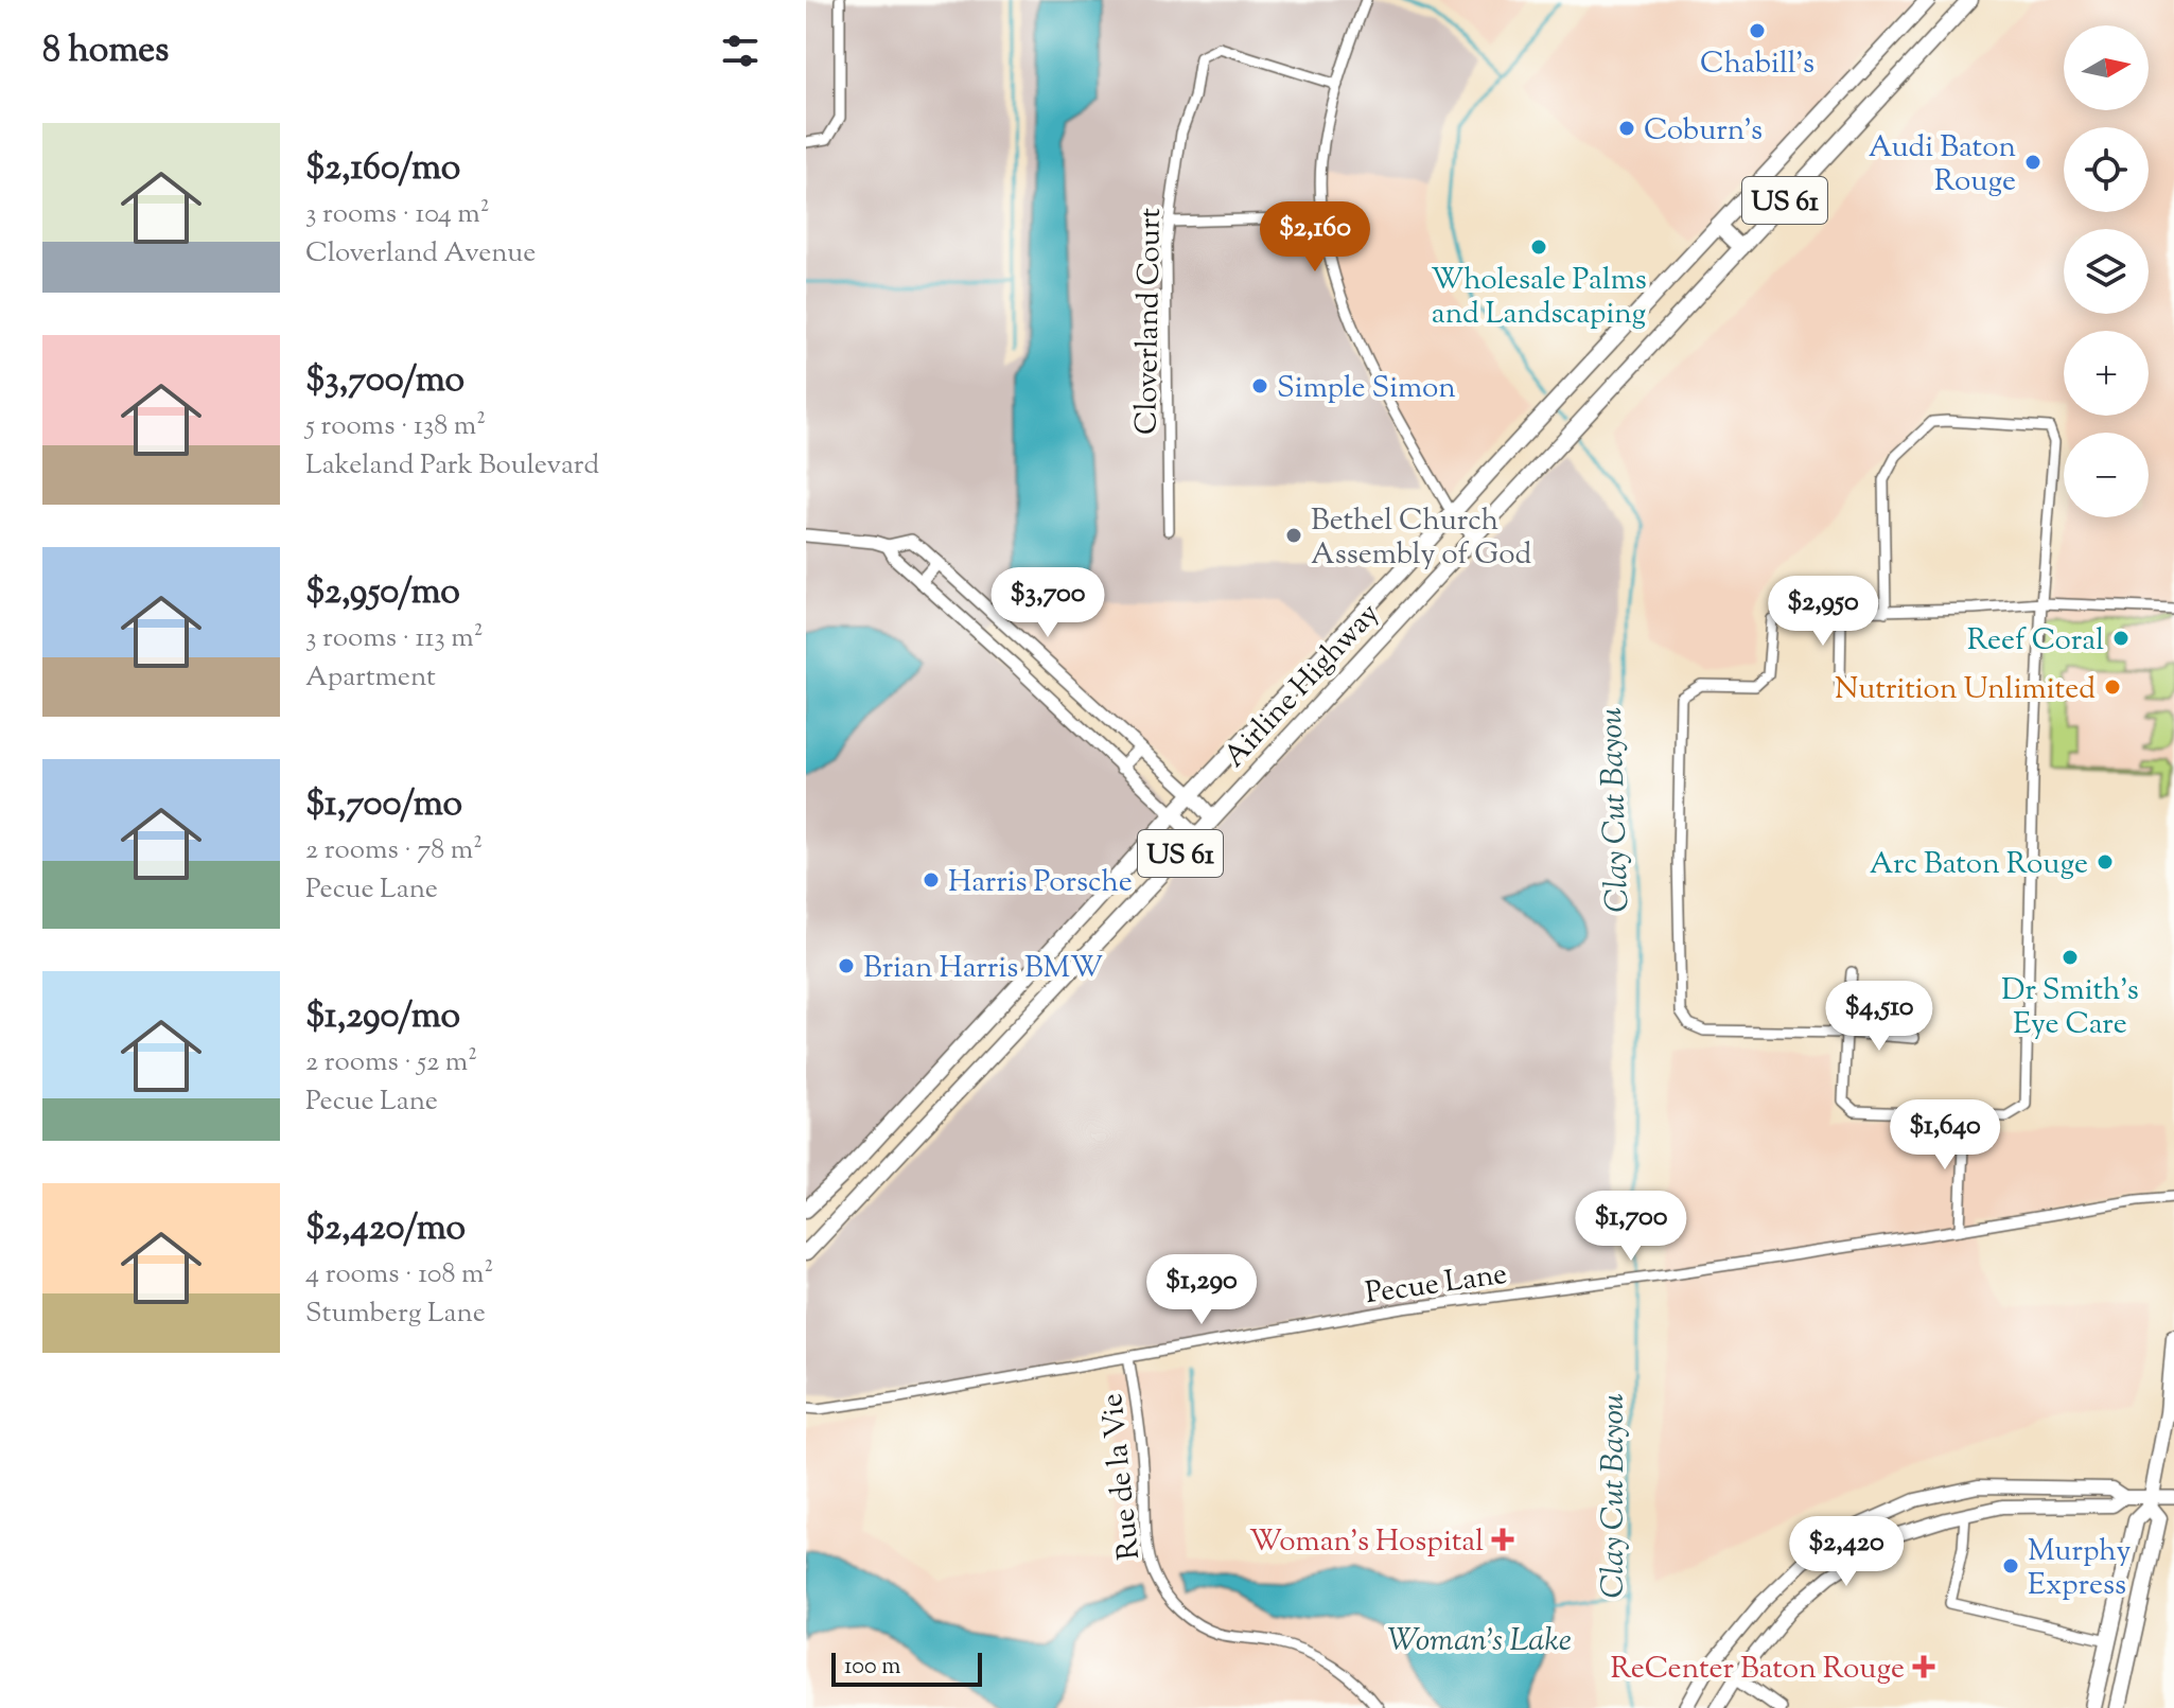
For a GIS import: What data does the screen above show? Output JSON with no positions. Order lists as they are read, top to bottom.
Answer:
{
  "streets": {
    "main road": ["US 61", "Airline Highway"],
    "street": ["Cloverland Court", "Pecue Lane", "Rue de la Vie"]
  },
  "crossings": [
    ["Pecue Lane", "Rue de la Vie"]
  ],
  "water": ["Clay Cut Bayou", "Woman's Lake"],
  "places": {
    "other": [
      "Chabill's",
      "Coburn's",
      "Audi Baton Rouge",
      "Wholesale Palms and Landscaping",
      "Simple Simon",
      "Bethel Church Assembly of God",
      "Reef Coral",
      "Nutrition Unlimited",
      "Arc Baton Rouge",
      "Harris Porsche",
      "Dr Smith's Eye Care",
      "Brian Harris BMW",
      "Murphy Express"
    ],
    "health": ["Woman's Hospital", "ReCenter Baton Rouge"]
  },
  "scale_bar": "100 m",
  "north": "right",
  "page": {
    "heading": "8 homes",
    "map_buttons": ["+", "−"],
    "list": [
      {
        "name": "$2,160/mo",
        "note": "3 rooms · 104 m² · Cloverland Avenue"
      },
      {
        "name": "$3,700/mo",
        "note": "5 rooms · 138 m² · Lakeland Park Boulevard"
      },
      {
        "name": "$2,950/mo",
        "note": "3 rooms · 113 m² · Apartment"
      },
      {
        "name": "$1,700/mo",
        "note": "2 rooms · 78 m² · Pecue Lane"
      },
      {
        "name": "$1,290/mo",
        "note": "2 rooms · 52 m² · Pecue Lane"
      },
      {
        "name": "$2,420/mo",
        "note": "4 rooms · 108 m² · Stumberg Lane"
      }
    ],
    "price": [
      "$2,160",
      "$3,700",
      "$2,950",
      "$4,510",
      "$1,640",
      "$1,700",
      "$1,290",
      "$2,420"
    ],
    "scale": "100 m"
  }
}
